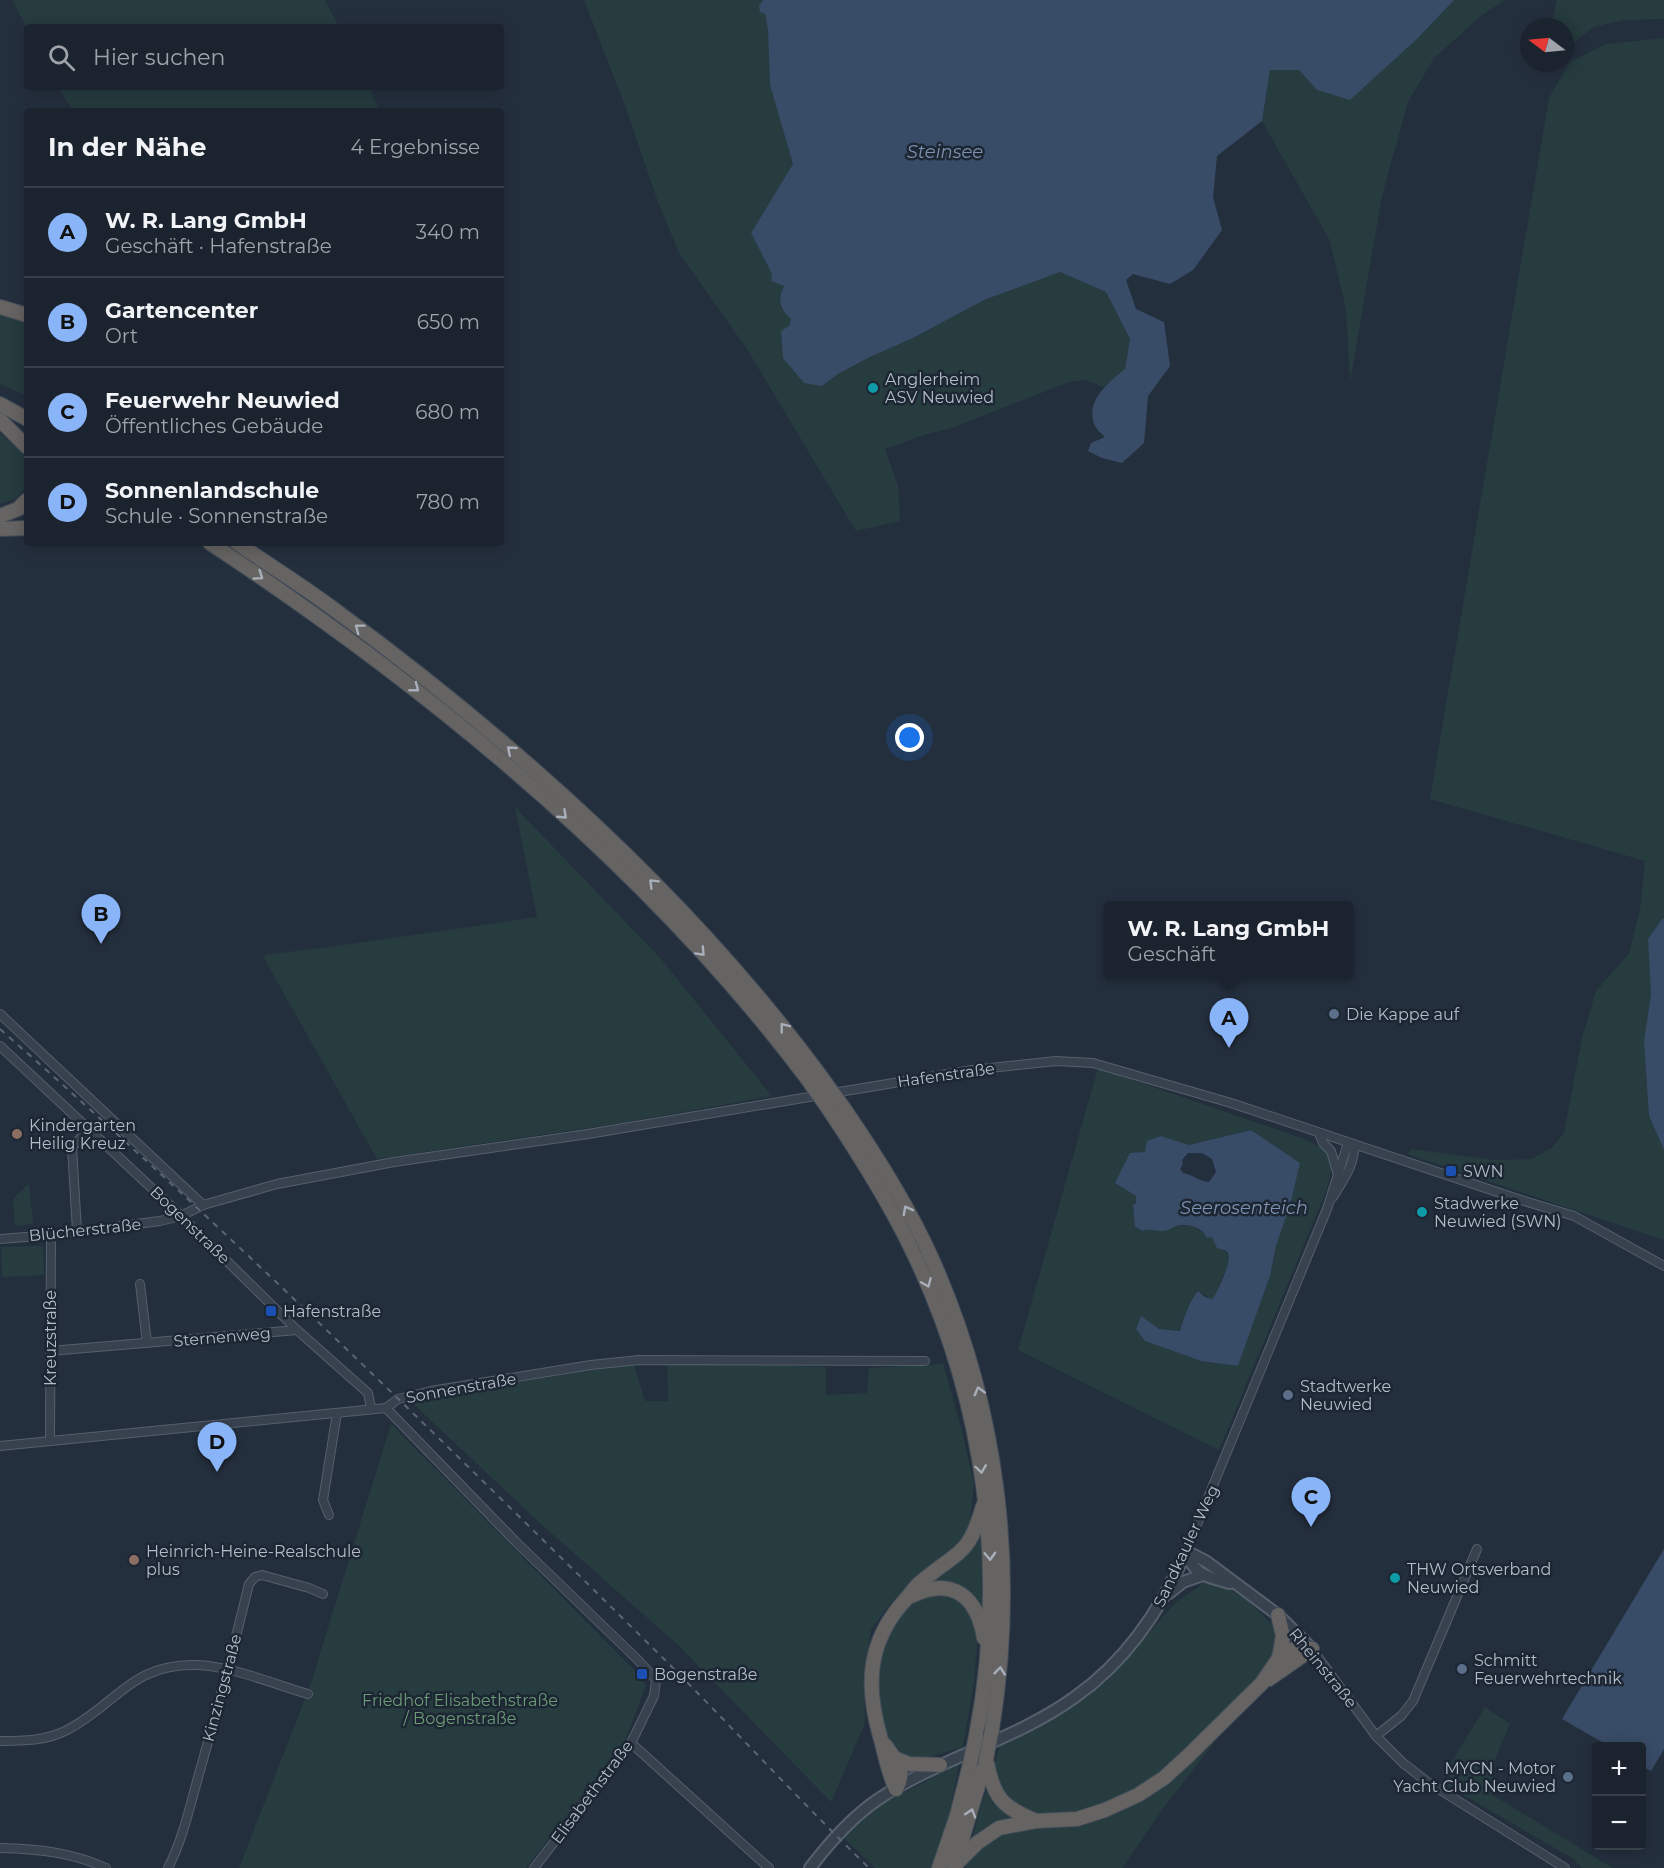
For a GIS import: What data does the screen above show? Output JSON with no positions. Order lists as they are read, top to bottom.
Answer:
{
  "streets": {
    "street": [
      "Hafenstraße",
      "Bogenstraße",
      "Blücherstraße",
      "Sternenweg",
      "Kreuzstraße",
      "Sonnenstraße",
      "Sandkauler Weg",
      "Rheinstraße",
      "Kinzingstraße",
      "Elisabethstraße"
    ]
  },
  "crossings": [
    ["Hafenstraße", "Blücherstraße"],
    ["Hafenstraße", "Sandkauler Weg"],
    ["Bogenstraße", "Blücherstraße"],
    ["Bogenstraße", "Sternenweg"],
    ["Bogenstraße", "Sonnenstraße"],
    ["Blücherstraße", "Kreuzstraße"],
    ["Sternenweg", "Kreuzstraße"],
    ["Kreuzstraße", "Sonnenstraße"],
    ["Sonnenstraße", "Elisabethstraße"],
    ["Sandkauler Weg", "Rheinstraße"]
  ],
  "water": ["Steinsee", "Seerosenteich"],
  "parks": ["Friedhof Elisabethstraße / Bogenstraße"],
  "places": {
    "other": [
      "Anglerheim ASV Neuwied",
      "Die Kappe auf",
      "Kindergarten Heilig Kreuz",
      "Stadwerke Neuwied (SWN)",
      "Stadtwerke Neuwied",
      "Heinrich-Heine-Realschule plus",
      "THW Ortsverband Neuwied",
      "Schmitt Feuerwehrtechnik",
      "MYCN - Motor Yacht Club Neuwied"
    ],
    "transit": ["SWN", "Hafenstraße", "Bogenstraße"]
  },
  "north": "left",
  "page": {
    "search": "Hier suchen",
    "heading": ["In der Nähe", "4 Ergebnisse"],
    "list": [
      {
        "mark": "A",
        "name": "W. R. Lang GmbH",
        "note": "Geschäft · Hafenstraße",
        "value": "340 m"
      },
      {
        "mark": "B",
        "name": "Gartencenter",
        "note": "Ort",
        "value": "650 m"
      },
      {
        "mark": "C",
        "name": "Feuerwehr Neuwied",
        "note": "Öffentliches Gebäude",
        "value": "680 m"
      },
      {
        "mark": "D",
        "name": "Sonnenlandschule",
        "note": "Schule · Sonnenstraße",
        "value": "780 m"
      }
    ],
    "pins": [
      "B",
      "A",
      "D",
      "C"
    ],
    "popup": ["W. R. Lang GmbH", "Geschäft"],
    "map_buttons": ["+", "−"]
  }
}
